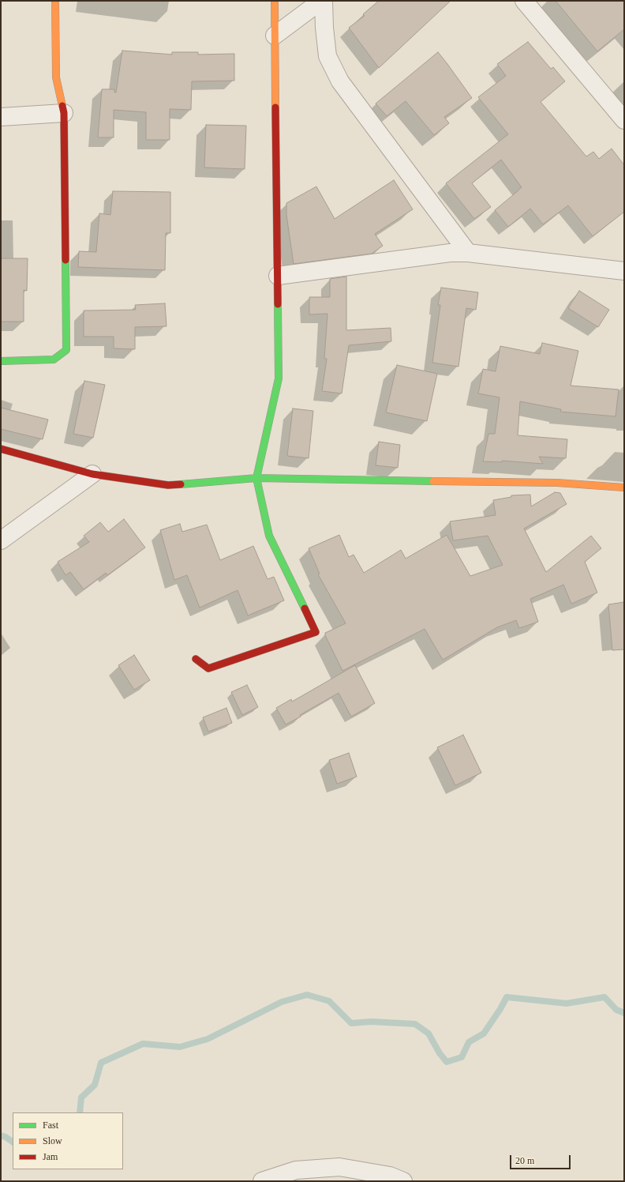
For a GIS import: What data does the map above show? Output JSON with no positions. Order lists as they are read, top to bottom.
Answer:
{
  "legend": ["Fast", "Slow", "Jam"],
  "scale_bar": "20 m"
}
